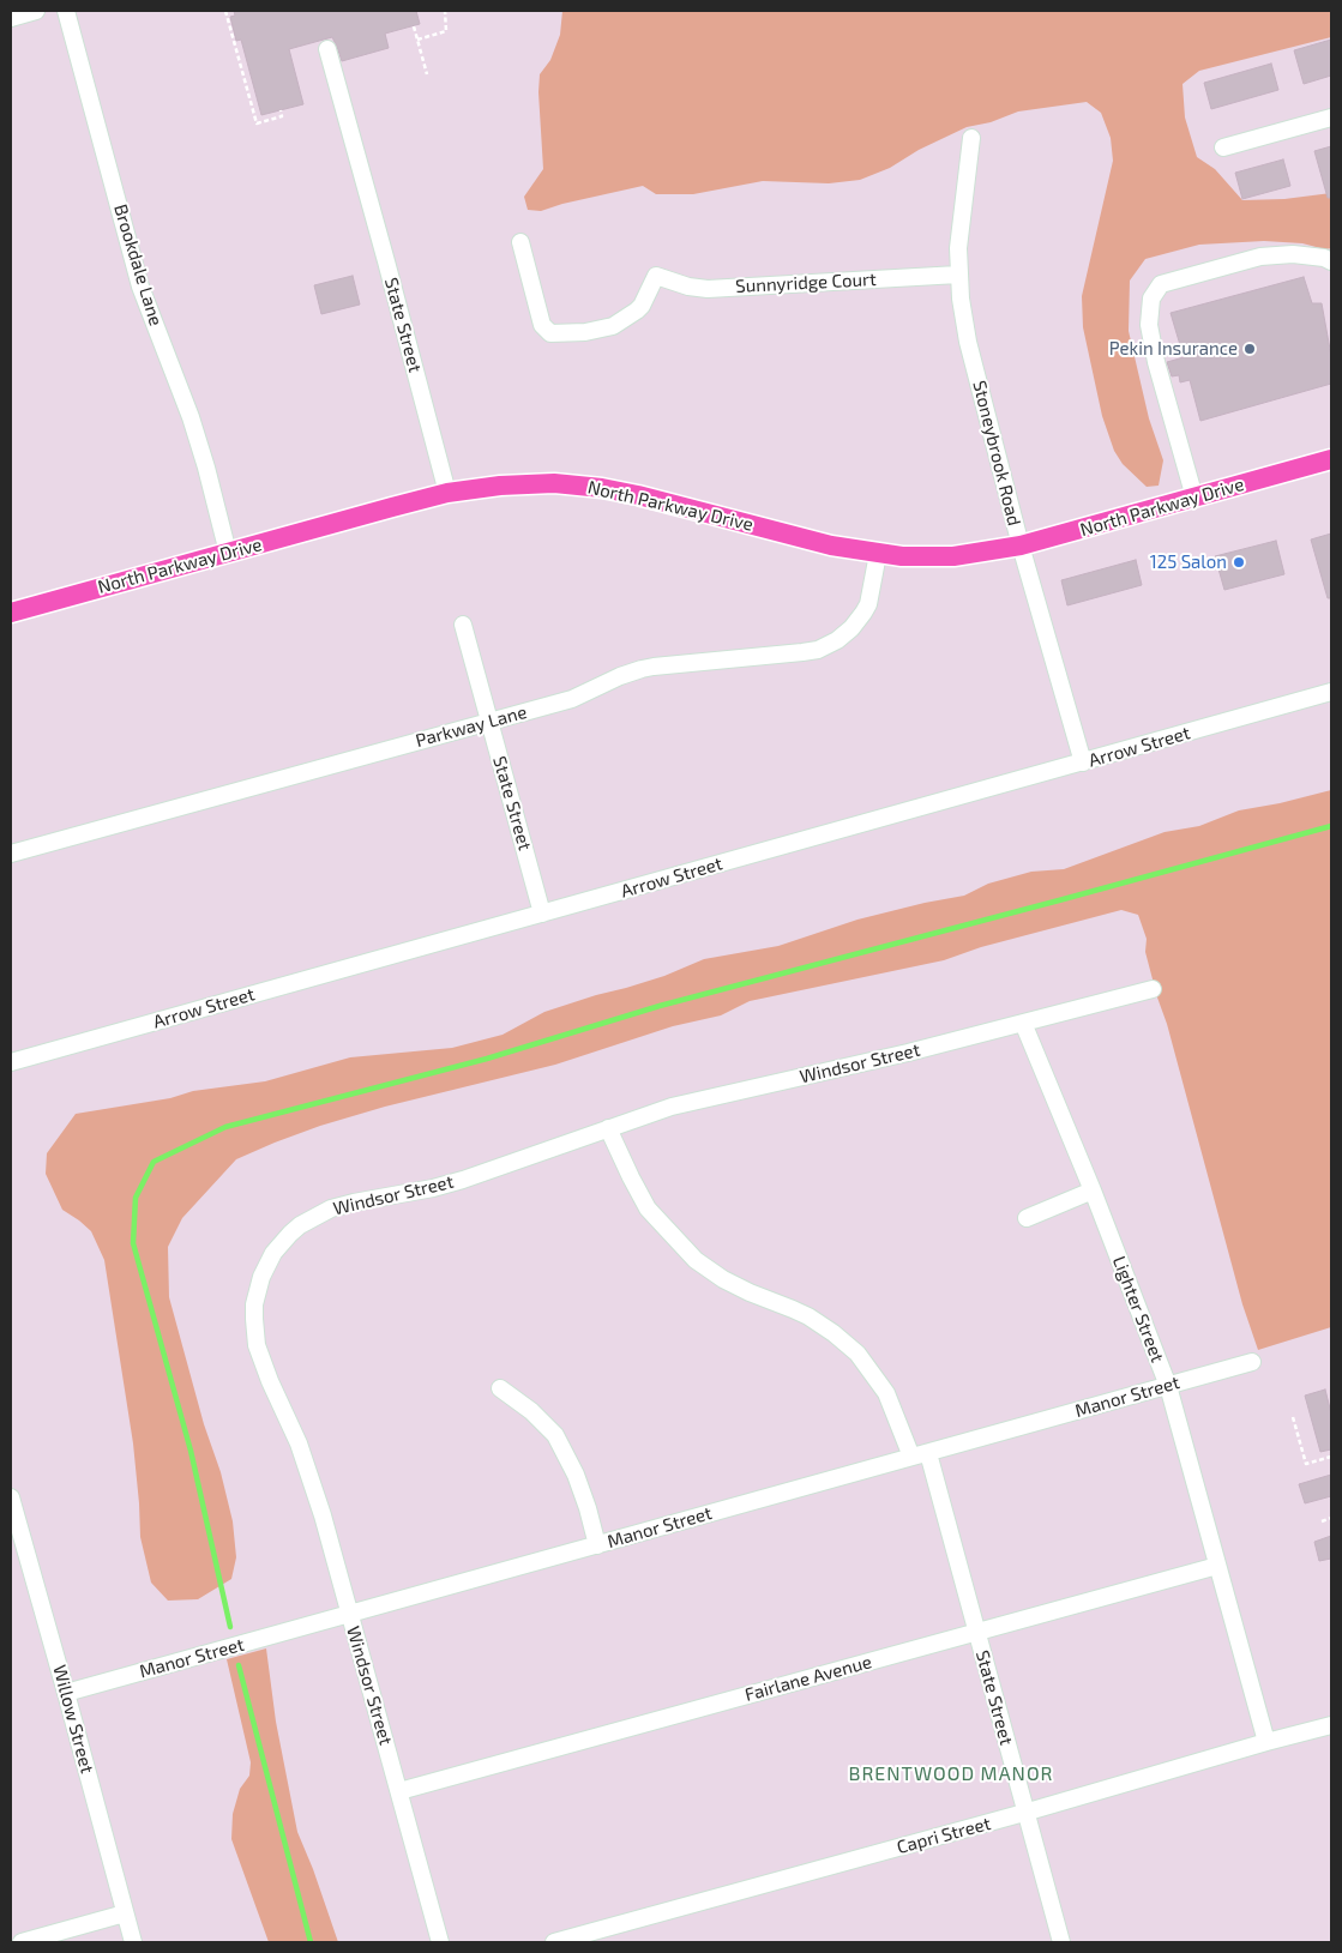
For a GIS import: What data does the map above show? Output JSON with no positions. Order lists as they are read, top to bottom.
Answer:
{
  "streets": {
    "main road": ["North Parkway Drive"],
    "street": [
      "Brookdale Lane",
      "Sunnyridge Court",
      "State Street",
      "Stoneybrook Road",
      "Parkway Lane",
      "Arrow Street",
      "Windsor Street",
      "Lighter Street",
      "Manor Street",
      "Fairlane Avenue",
      "Willow Street",
      "Capri Street"
    ]
  },
  "crossings": [
    ["Brookdale Lane", "North Parkway Drive"],
    ["Sunnyridge Court", "Stoneybrook Road"],
    ["State Street", "North Parkway Drive"],
    ["State Street", "Parkway Lane"],
    ["State Street", "Arrow Street"],
    ["State Street", "Manor Street"],
    ["State Street", "Fairlane Avenue"],
    ["State Street", "Capri Street"],
    ["Stoneybrook Road", "North Parkway Drive"],
    ["Stoneybrook Road", "Arrow Street"],
    ["North Parkway Drive", "Parkway Lane"],
    ["Windsor Street", "Lighter Street"],
    ["Windsor Street", "Manor Street"],
    ["Windsor Street", "Fairlane Avenue"],
    ["Lighter Street", "Manor Street"],
    ["Lighter Street", "Fairlane Avenue"],
    ["Lighter Street", "Capri Street"],
    ["Manor Street", "Willow Street"]
  ],
  "districts": ["BRENTWOOD MANOR"],
  "places": ["Pekin Insurance", "125 Salon"]
}
